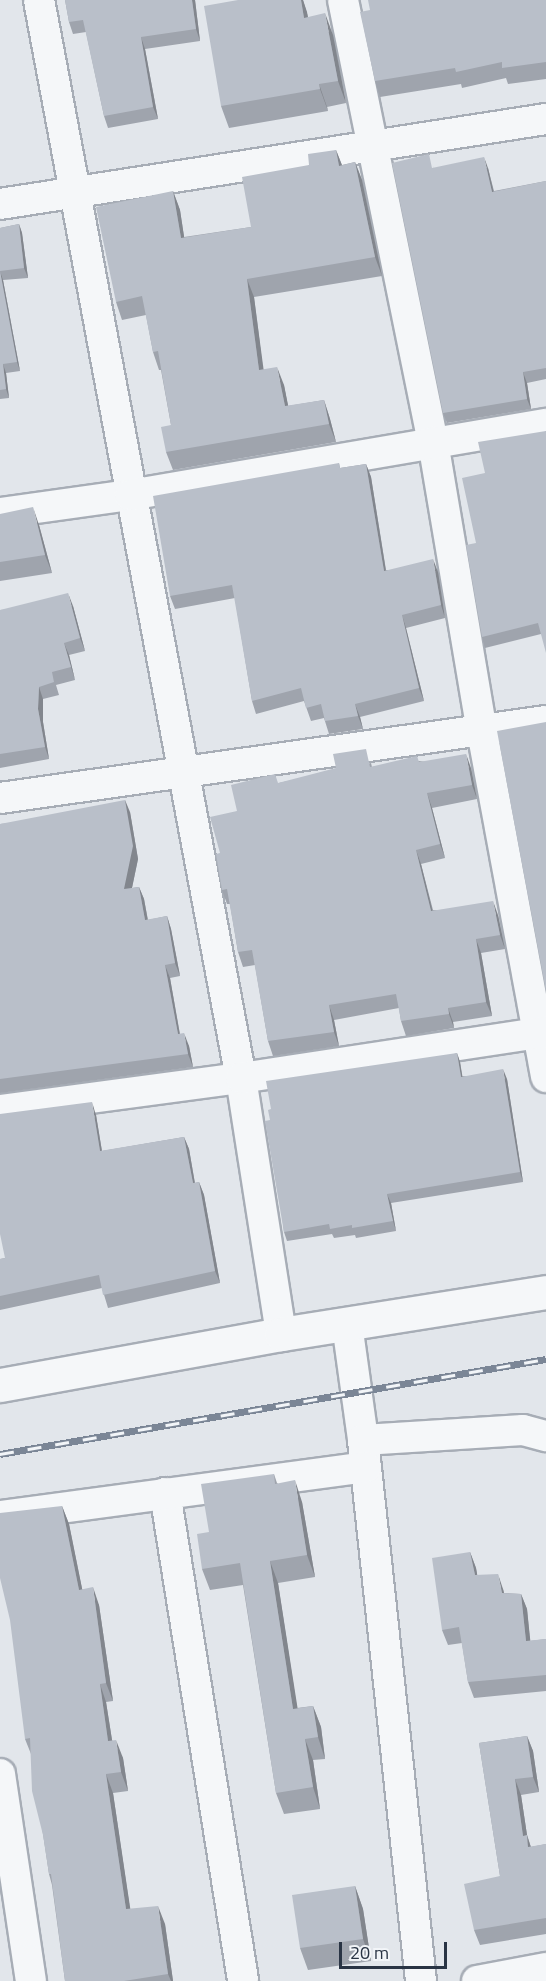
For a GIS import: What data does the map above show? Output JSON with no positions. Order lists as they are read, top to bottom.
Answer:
{
  "scale_bar": "20 m"
}
